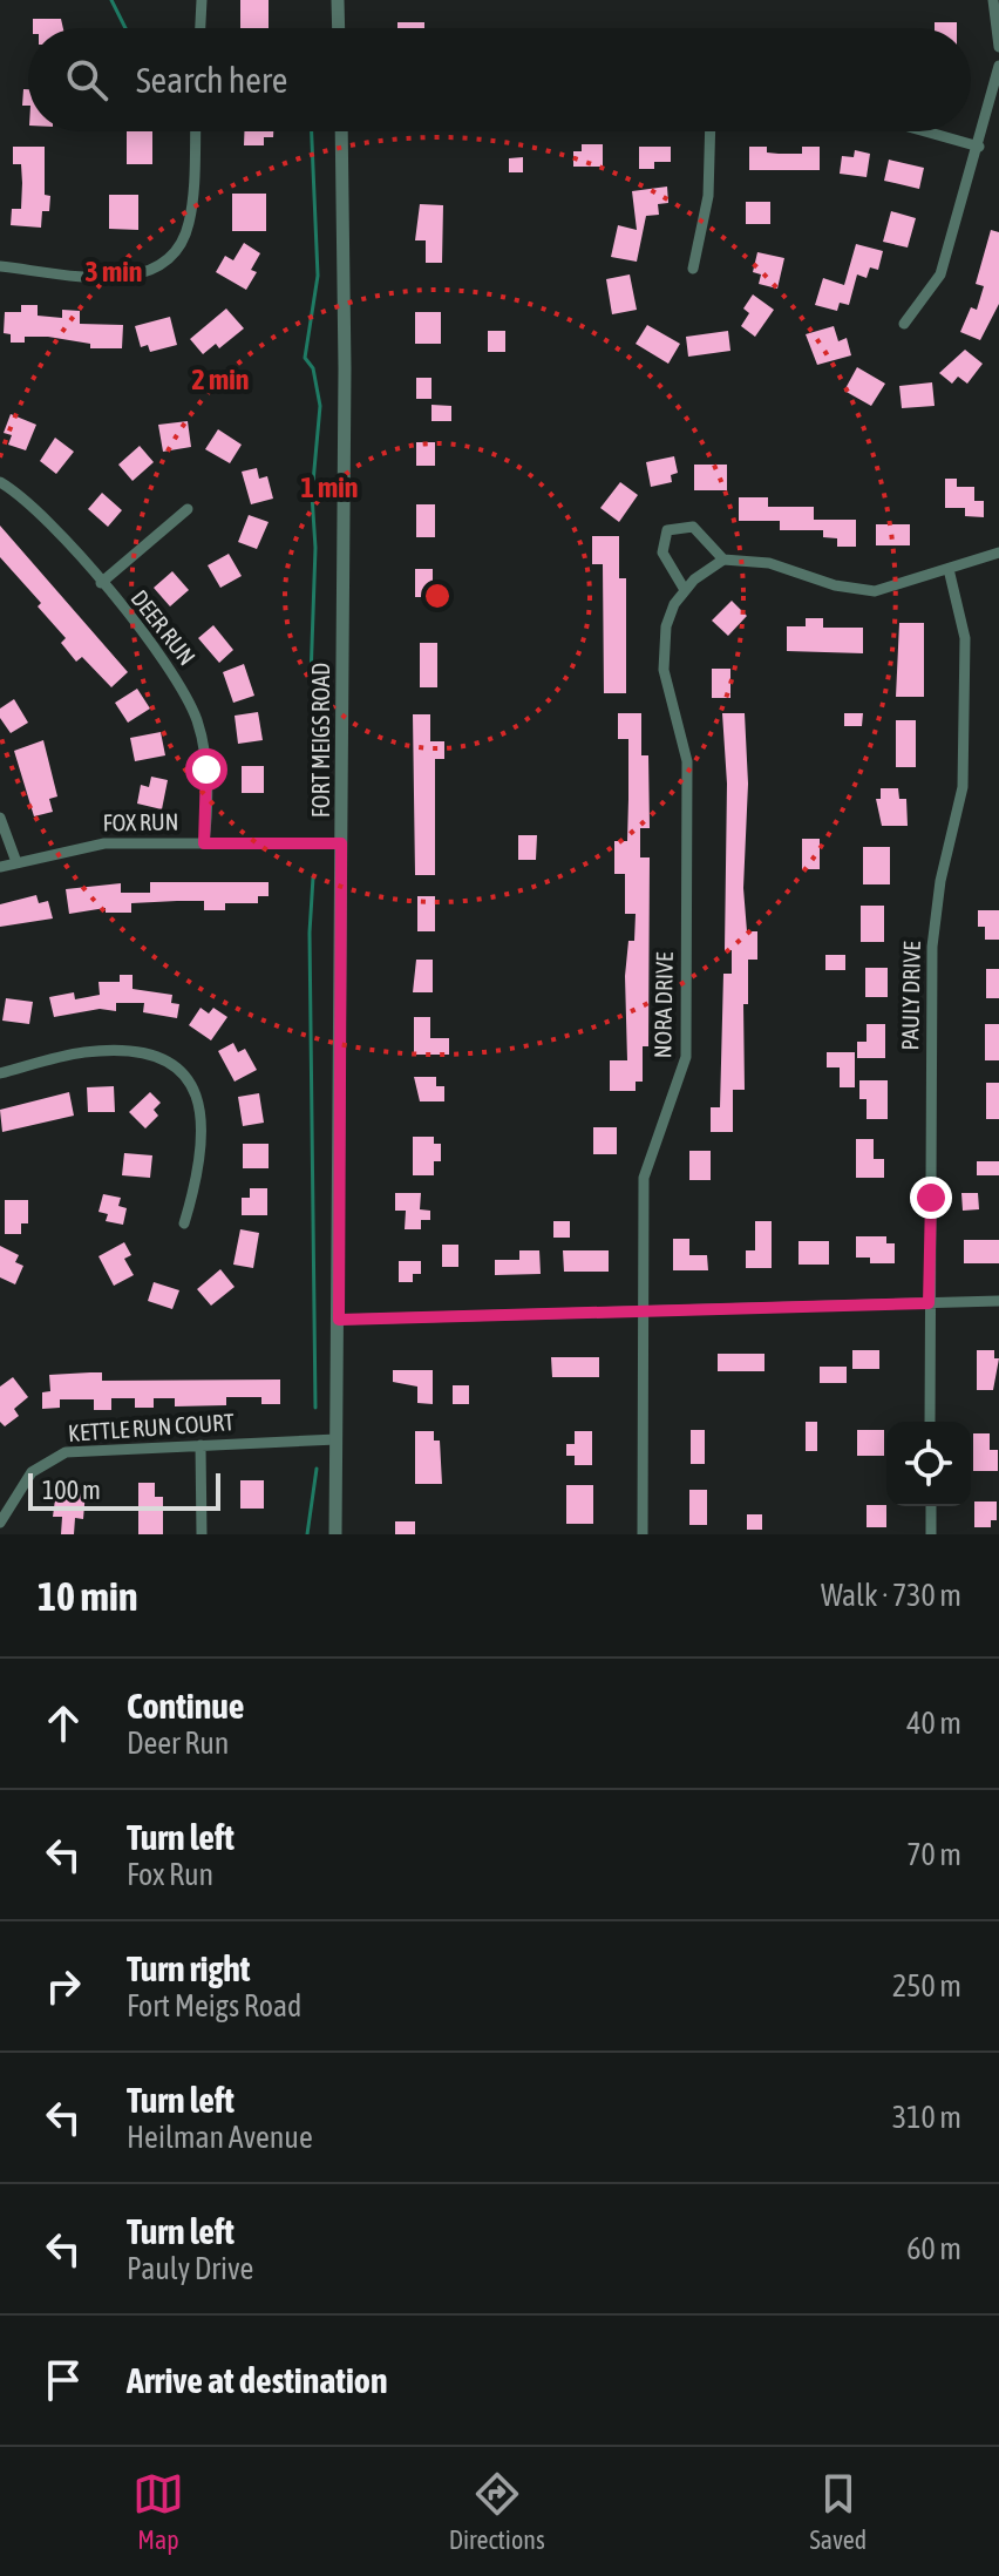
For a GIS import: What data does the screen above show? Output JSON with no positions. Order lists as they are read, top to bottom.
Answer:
{
  "streets": {
    "street": [
      "DEER RUN",
      "FORT MEIGS ROAD",
      "FOX RUN",
      "PAULY DRIVE",
      "NORA DRIVE",
      "KETTLE RUN COURT"
    ]
  },
  "crossings": [
    ["DEER RUN", "FOX RUN"],
    ["FORT MEIGS ROAD", "FOX RUN"],
    ["FORT MEIGS ROAD", "KETTLE RUN COURT"]
  ],
  "scale_bar": "100 m",
  "page": {
    "search": "Search here",
    "scale": "100 m",
    "heading": ["10 min", "Walk · 730 m"],
    "list": [
      ["Continue", "Deer Run", "40 m"],
      ["Turn left", "Fox Run", "70 m"],
      ["Turn right", "Fort Meigs Road", "250 m"],
      ["Turn left", "Heilman Avenue", "310 m"],
      ["Turn left", "Pauly Drive", "60 m"],
      "Arrive at destination"
    ],
    "nav": ["Map", "Directions", "Saved"]
  },
  "rings": ["3 min", "2 min", "1 min"]
}
